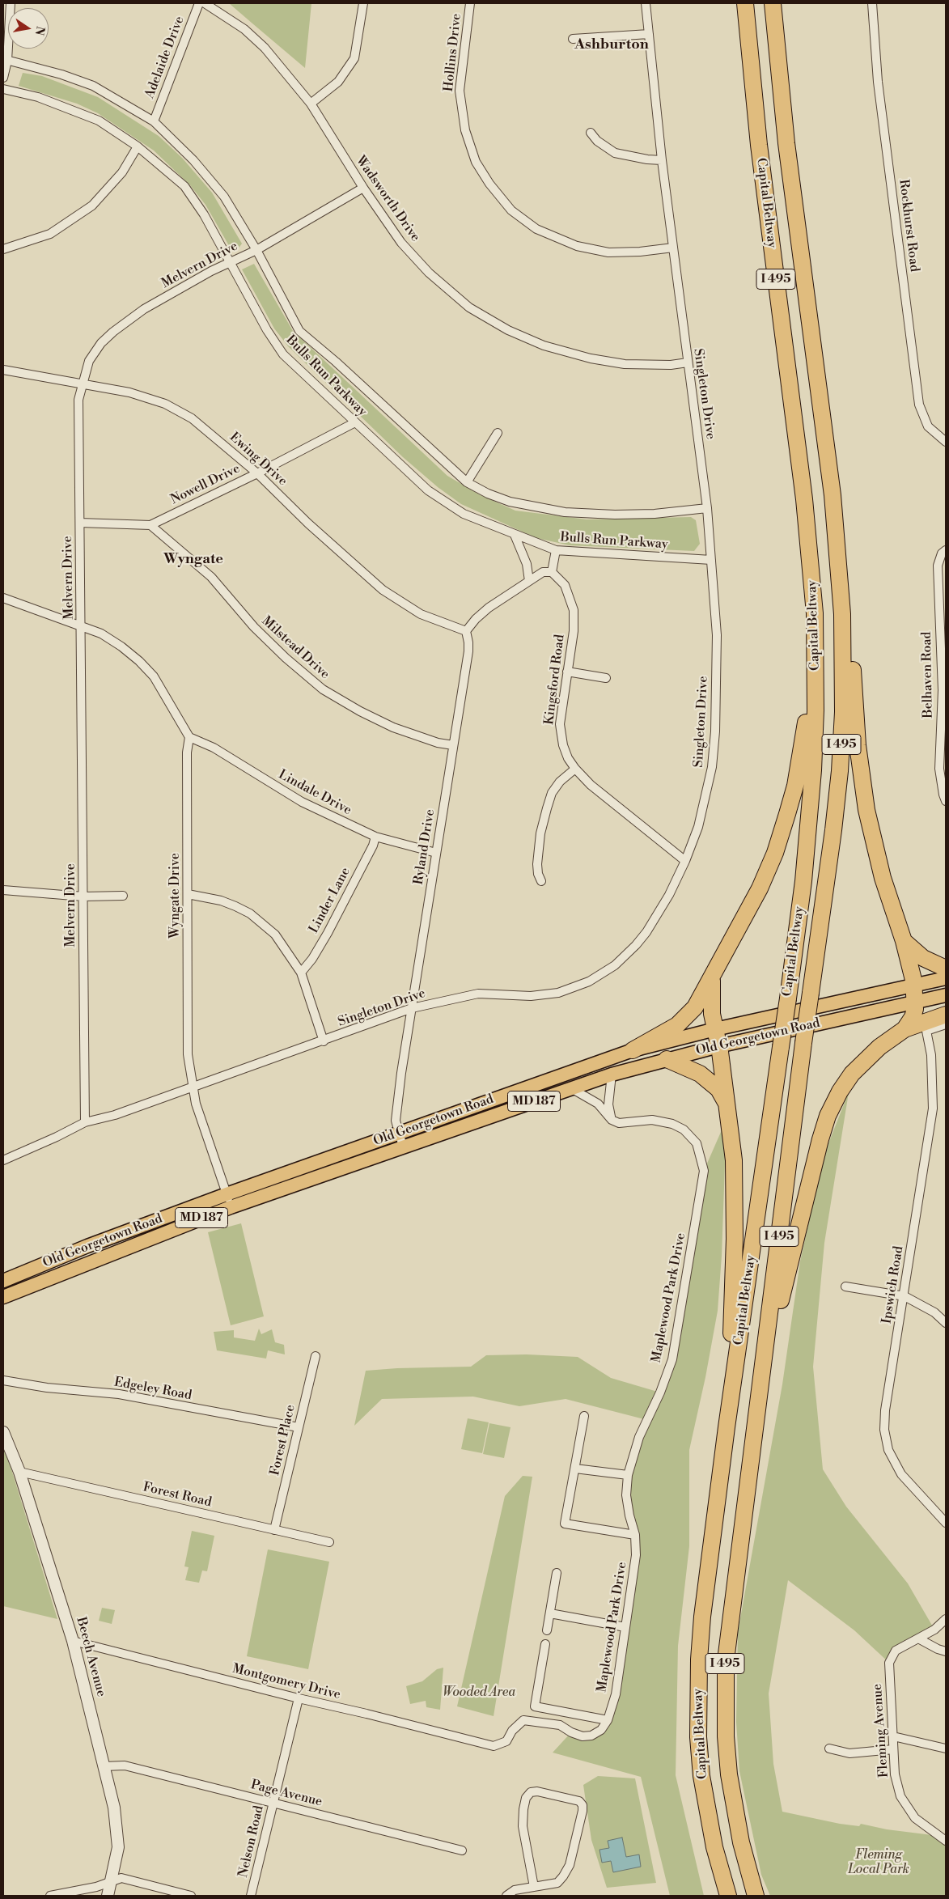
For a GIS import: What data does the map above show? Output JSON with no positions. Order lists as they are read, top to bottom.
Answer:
{
  "streets": {
    "highway": ["Capital Beltway", "I 495"],
    "main road": ["Old Georgetown Road", "MD 187"],
    "street": [
      "Hollins Drive",
      "Adelaide Drive",
      "Wadsworth Drive",
      "Rockhurst Road",
      "Melvern Drive",
      "Bulls Run Parkway",
      "Singleton Drive",
      "Ewing Drive",
      "Nowell Drive",
      "Milstead Drive",
      "Belhaven Road",
      "Kingsford Road",
      "Lindale Drive",
      "Ryland Drive",
      "Wyngate Drive",
      "Linder Lane",
      "Ipswich Road",
      "Maplewood Park Drive",
      "Edgeley Road",
      "Forest Place",
      "Forest Road",
      "Beech Avenue",
      "Montgomery Drive",
      "Fleming Avenue",
      "Page Avenue",
      "Nelson Road"
    ]
  },
  "crossings": [
    ["Hollins Drive", "Singleton Drive"],
    ["Adelaide Drive", "Bulls Run Parkway"],
    ["Wadsworth Drive", "Melvern Drive"],
    ["Wadsworth Drive", "Singleton Drive"],
    ["Melvern Drive", "Bulls Run Parkway"],
    ["Melvern Drive", "Singleton Drive"],
    ["Melvern Drive", "Ewing Drive"],
    ["Melvern Drive", "Nowell Drive"],
    ["Bulls Run Parkway", "Singleton Drive"],
    ["Bulls Run Parkway", "Nowell Drive"],
    ["Singleton Drive", "Kingsford Road"],
    ["Singleton Drive", "Ryland Drive"],
    ["Singleton Drive", "Wyngate Drive"],
    ["Ewing Drive", "Nowell Drive"],
    ["Ewing Drive", "Ryland Drive"],
    ["Nowell Drive", "Milstead Drive"],
    ["Milstead Drive", "Ryland Drive"],
    ["Lindale Drive", "Ryland Drive"],
    ["Lindale Drive", "Wyngate Drive"],
    ["Lindale Drive", "Linder Lane"],
    ["Ryland Drive", "Old Georgetown Road"],
    ["Wyngate Drive", "Old Georgetown Road"],
    ["Maplewood Park Drive", "Montgomery Drive"],
    ["Edgeley Road", "Forest Place"],
    ["Forest Place", "Forest Road"],
    ["Forest Road", "Beech Avenue"],
    ["Beech Avenue", "Montgomery Drive"],
    ["Beech Avenue", "Page Avenue"],
    ["Montgomery Drive", "Nelson Road"],
    ["Page Avenue", "Nelson Road"]
  ],
  "districts": ["Ashburton", "Wyngate"],
  "parks": ["Wooded Area", "Fleming Local Park"],
  "north": "right"
}
